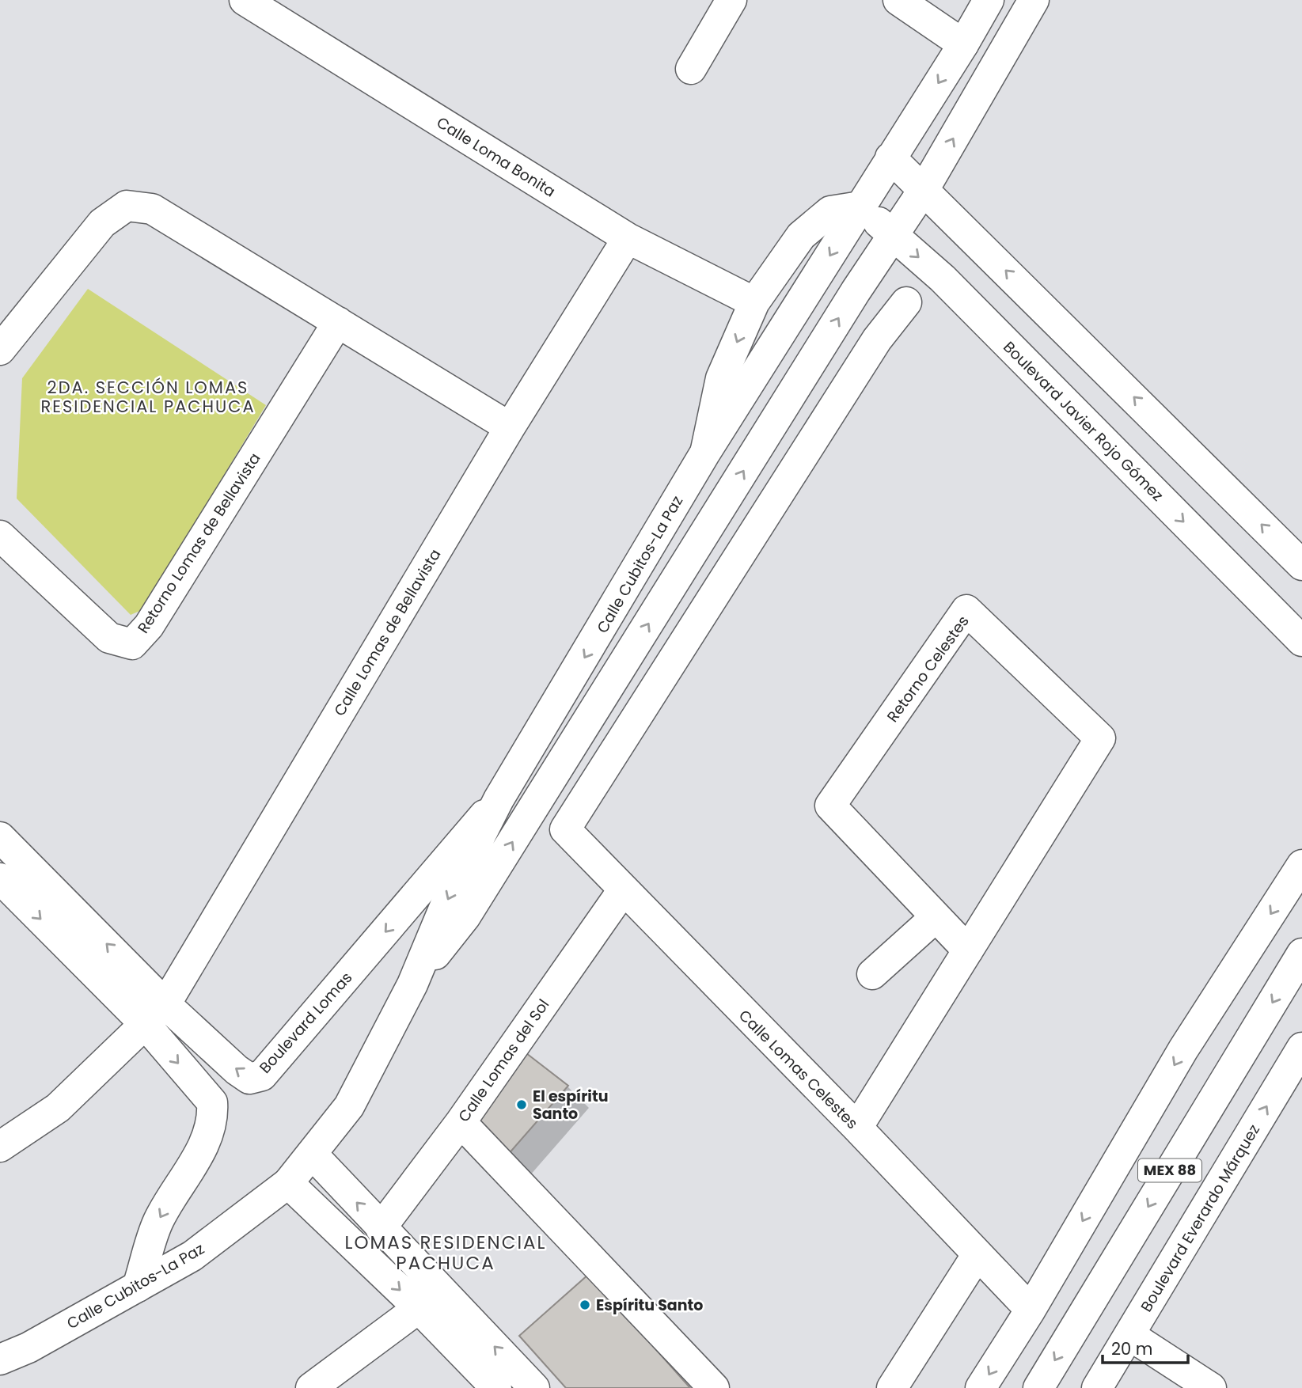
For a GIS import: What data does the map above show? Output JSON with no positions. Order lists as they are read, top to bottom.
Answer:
{
  "streets": {
    "street": [
      "Calle Loma Bonita",
      "Boulevard Javier Rojo Gómez",
      "Retorno Lomas de Bellavista",
      "Calle Cubitos-La Paz",
      "Calle Lomas de Bellavista",
      "Retorno Celestes",
      "Boulevard Lomas",
      "Calle Lomas del Sol",
      "Calle Lomas Celestes",
      "MEX 88",
      "Boulevard Everardo Márquez"
    ]
  },
  "crossings": [
    ["Calle Loma Bonita", "Calle Lomas de Bellavista"],
    ["Boulevard Javier Rojo Gómez", "Calle Cubitos-La Paz"],
    ["Calle Cubitos-La Paz", "Boulevard Lomas"],
    ["Calle Lomas de Bellavista", "Boulevard Lomas"],
    ["Retorno Celestes", "Calle Lomas Celestes"],
    ["Calle Lomas del Sol", "Calle Lomas Celestes"]
  ],
  "districts": ["2DA. SECCIÓN LOMAS RESIDENCIAL PACHUCA", "LOMAS RESIDENCIAL PACHUCA"],
  "places": ["El espíritu Santo", "Espíritu Santo"],
  "scale_bar": "20 m"
}
